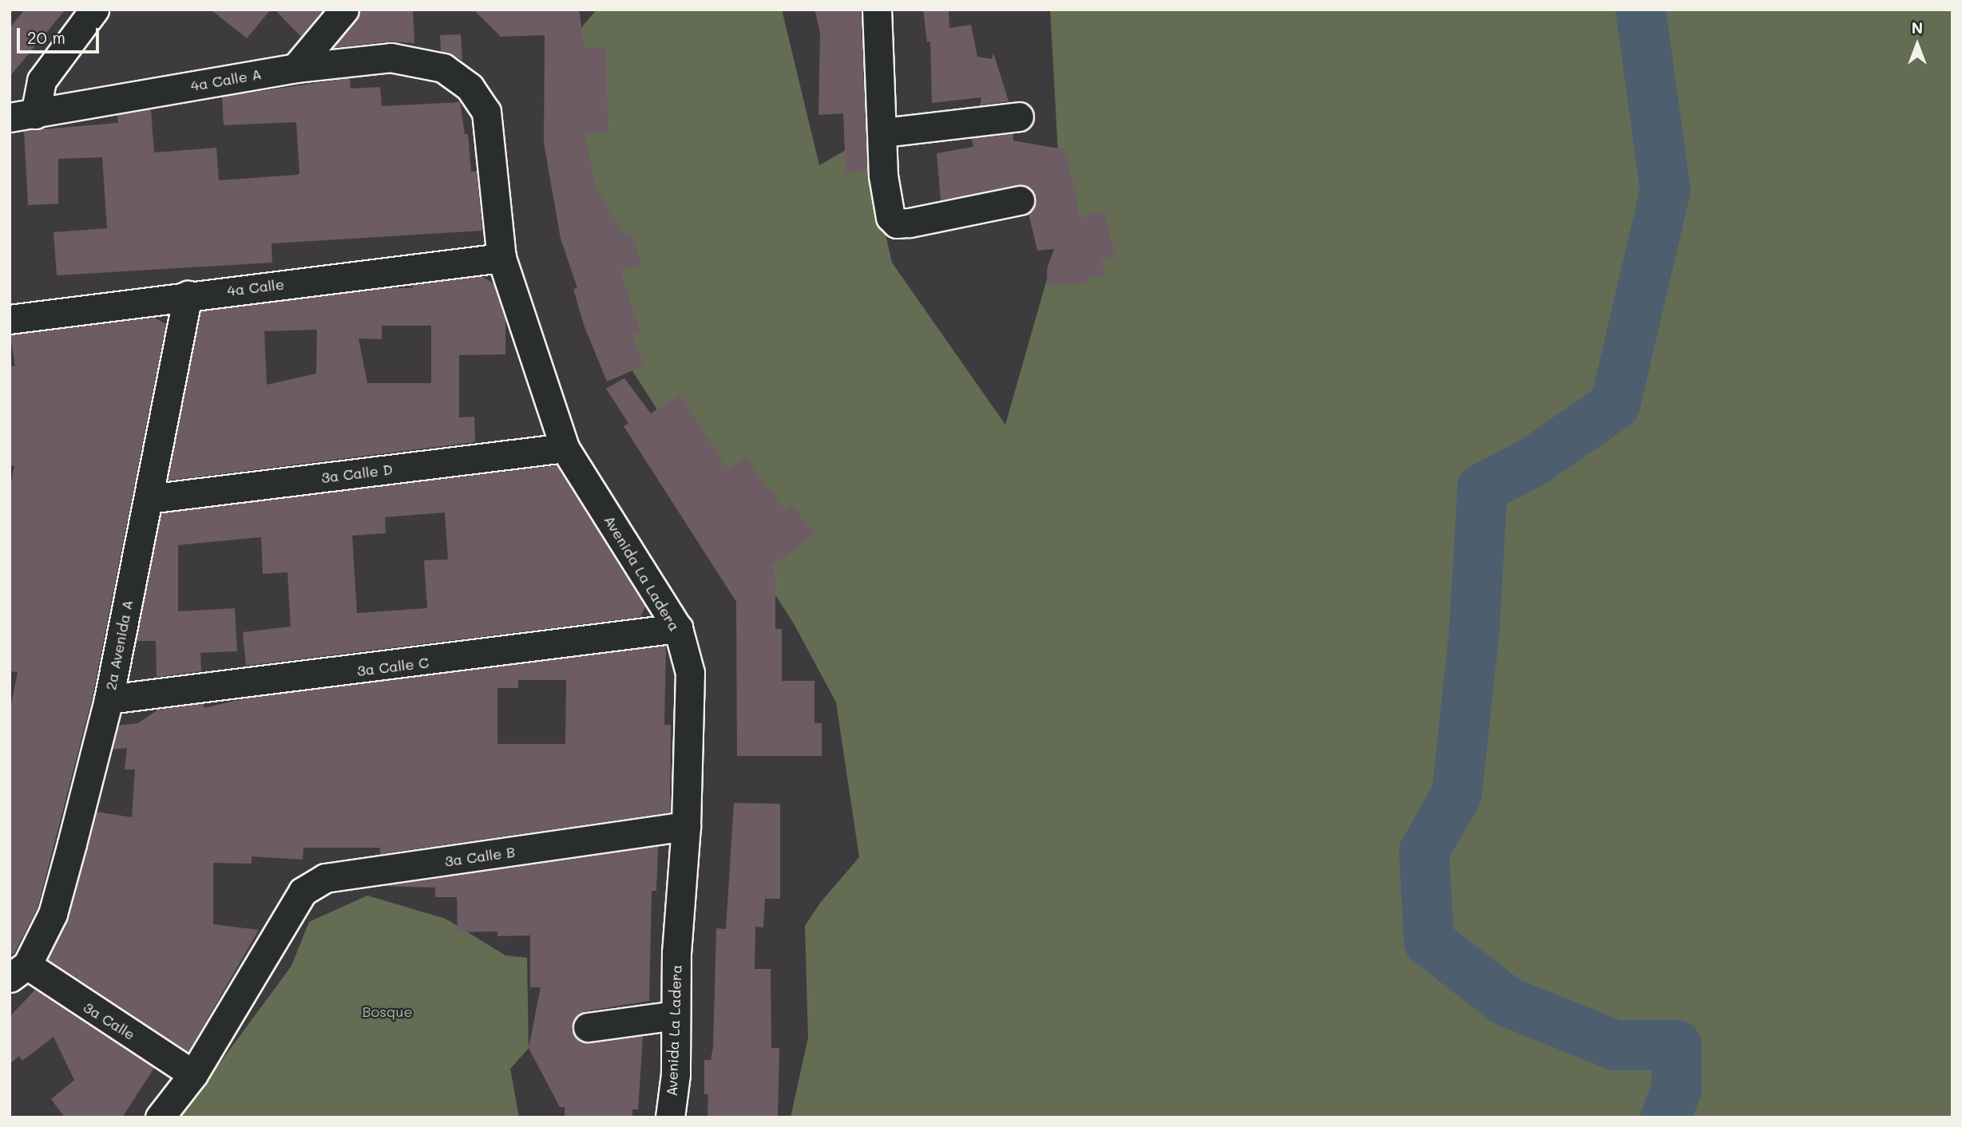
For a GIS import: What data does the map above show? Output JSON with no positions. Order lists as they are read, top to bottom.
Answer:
{
  "streets": {
    "street": [
      "4a Calle A",
      "4a Calle",
      "3a Calle D",
      "Avenida La Ladera",
      "2a Avenida A",
      "3a Calle C",
      "3a Calle B",
      "3a Calle"
    ]
  },
  "crossings": [
    ["4a Calle A", "Avenida La Ladera"],
    ["4a Calle", "Avenida La Ladera"],
    ["4a Calle", "2a Avenida A"],
    ["3a Calle D", "Avenida La Ladera"],
    ["3a Calle D", "2a Avenida A"],
    ["Avenida La Ladera", "3a Calle C"],
    ["Avenida La Ladera", "3a Calle B"],
    ["2a Avenida A", "3a Calle C"],
    ["2a Avenida A", "3a Calle"],
    ["3a Calle B", "3a Calle"]
  ],
  "parks": ["Bosque"],
  "scale_bar": "20 m",
  "north": "top"
}
